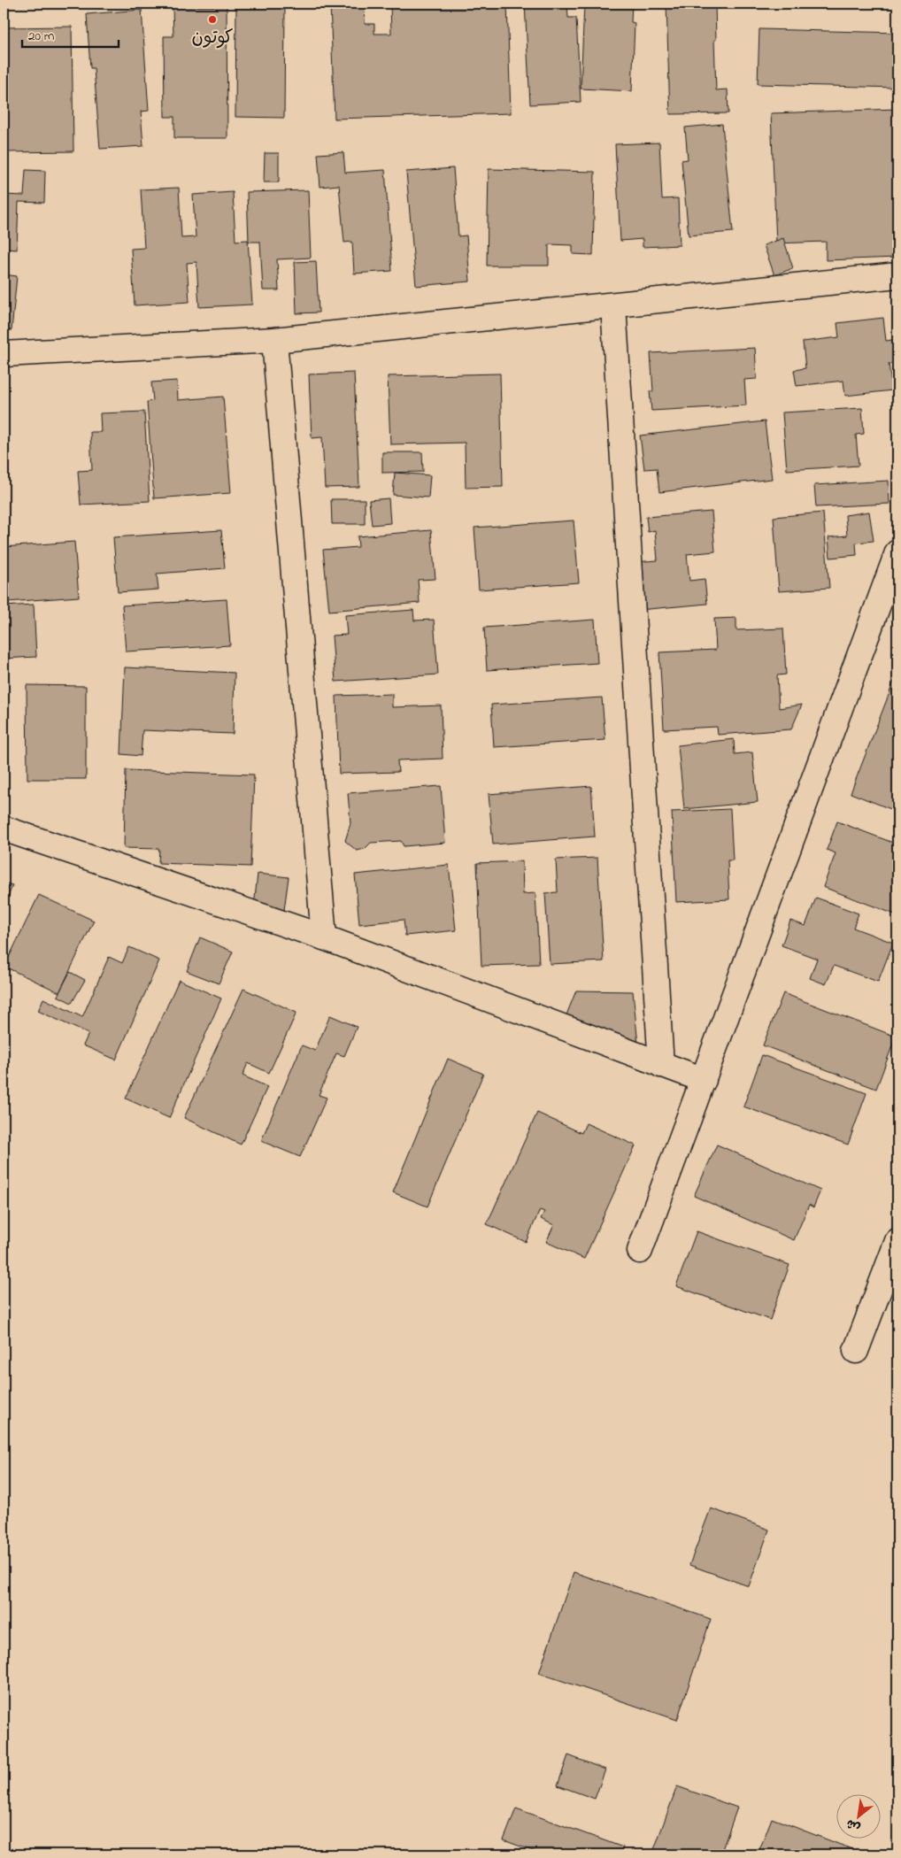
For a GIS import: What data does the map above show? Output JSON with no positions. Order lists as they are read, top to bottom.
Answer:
{
  "places": ["كوتون"],
  "scale_bar": "20 m",
  "north": "bottom left"
}
